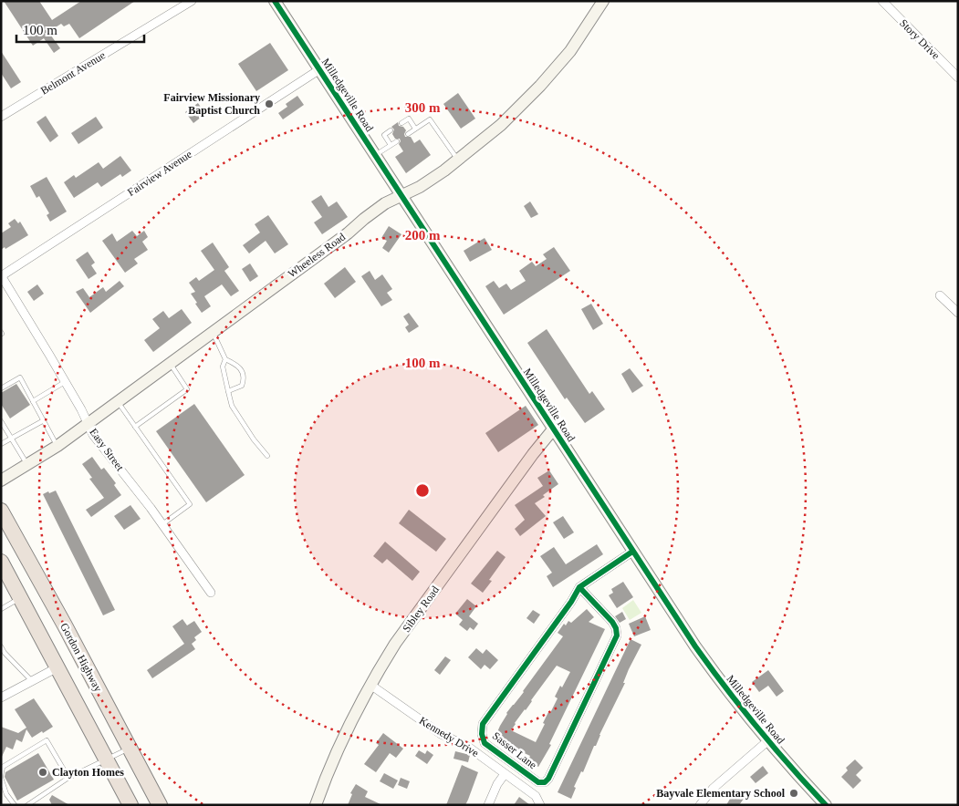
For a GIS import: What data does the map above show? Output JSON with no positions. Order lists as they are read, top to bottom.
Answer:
{
  "streets": {
    "highway": ["Gordon Highway"],
    "street": [
      "Story Drive",
      "Belmont Avenue",
      "Milledgeville Road",
      "Fairview Avenue",
      "Wheeless Road",
      "Easy Street",
      "Sibley Road",
      "Kennedy Drive",
      "Sasser Lane"
    ]
  },
  "crossings": [
    ["Milledgeville Road", "Fairview Avenue"],
    ["Milledgeville Road", "Wheeless Road"],
    ["Milledgeville Road", "Sibley Road"],
    ["Milledgeville Road", "Sasser Lane"],
    ["Fairview Avenue", "Easy Street"],
    ["Wheeless Road", "Easy Street"],
    ["Sibley Road", "Kennedy Drive"]
  ],
  "places": ["Fairview Missionary Baptist Church", "Clayton Homes", "Bayvale Elementary School"],
  "scale_bar": "100 m",
  "rings": ["300 m", "200 m", "100 m"]
}
